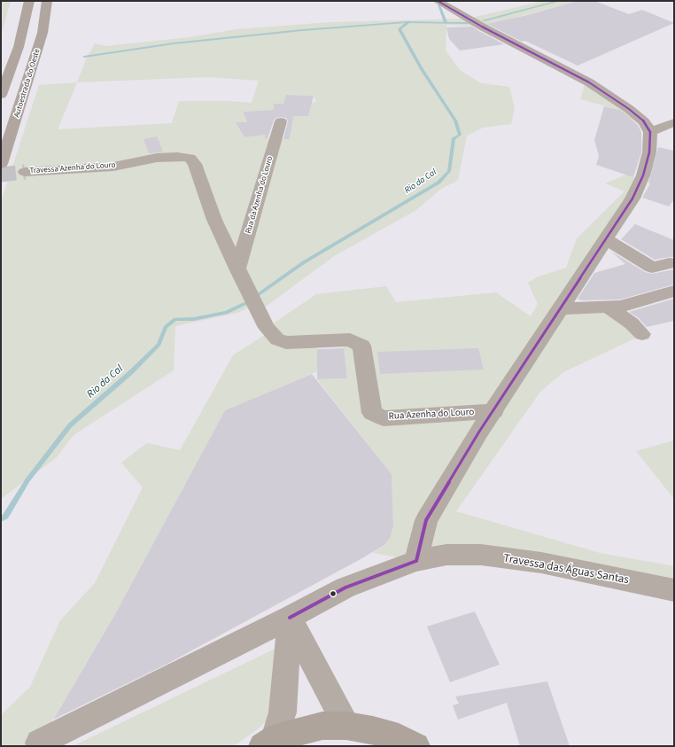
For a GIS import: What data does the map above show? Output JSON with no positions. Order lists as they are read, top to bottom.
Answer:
{
  "streets": {
    "highway": ["Autoestrada do Oeste"],
    "street": [
      "Travessa Azenha do Louro",
      "Rua da Azenha do Louro",
      "Rua Azenha do Louro",
      "Travessa das Águas Santas"
    ]
  },
  "crossings": [
    ["Travessa Azenha do Louro", "Rua da Azenha do Louro"],
    ["Travessa Azenha do Louro", "Rua Azenha do Louro"],
    ["Rua da Azenha do Louro", "Rua Azenha do Louro"]
  ],
  "water": ["Rio da Cal"]
}
